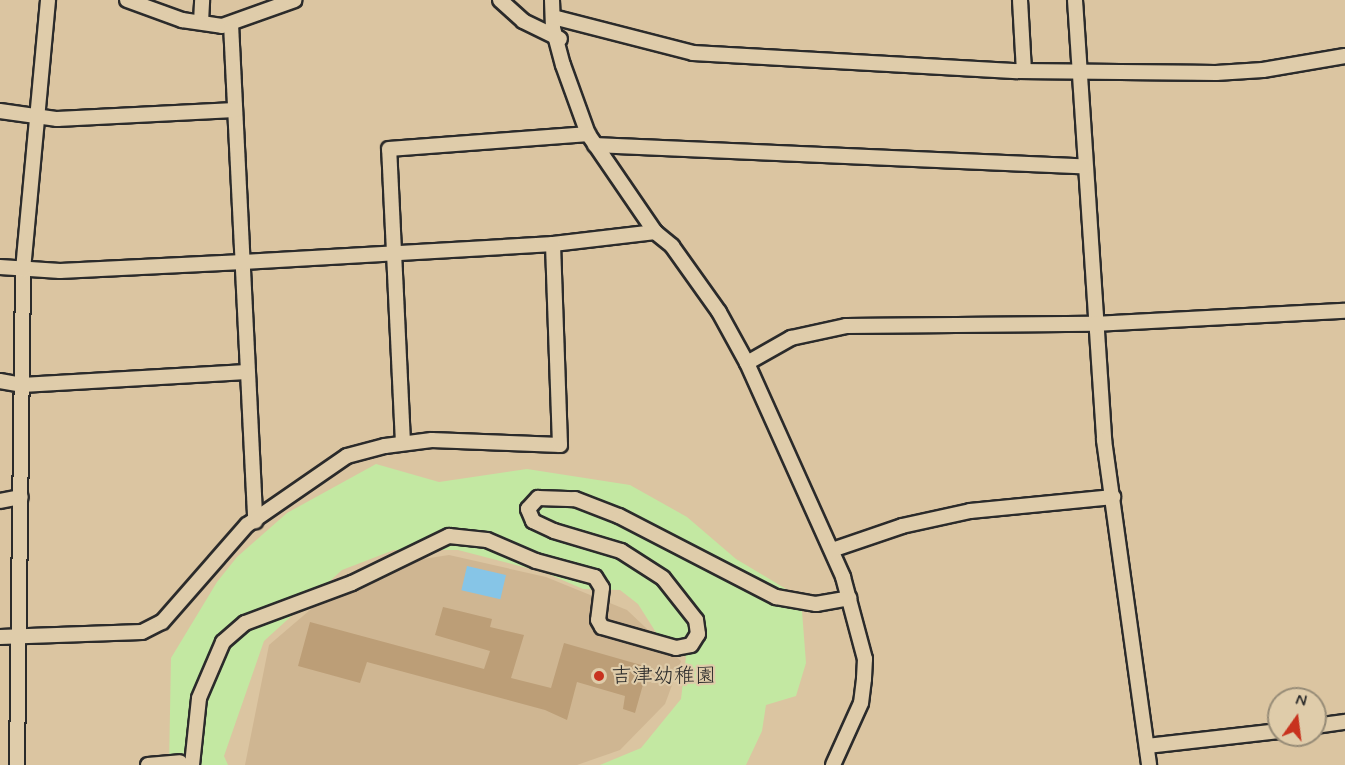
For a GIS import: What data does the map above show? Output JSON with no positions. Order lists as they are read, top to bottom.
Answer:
{
  "places": ["吉津幼稚園"],
  "north": "top"
}
